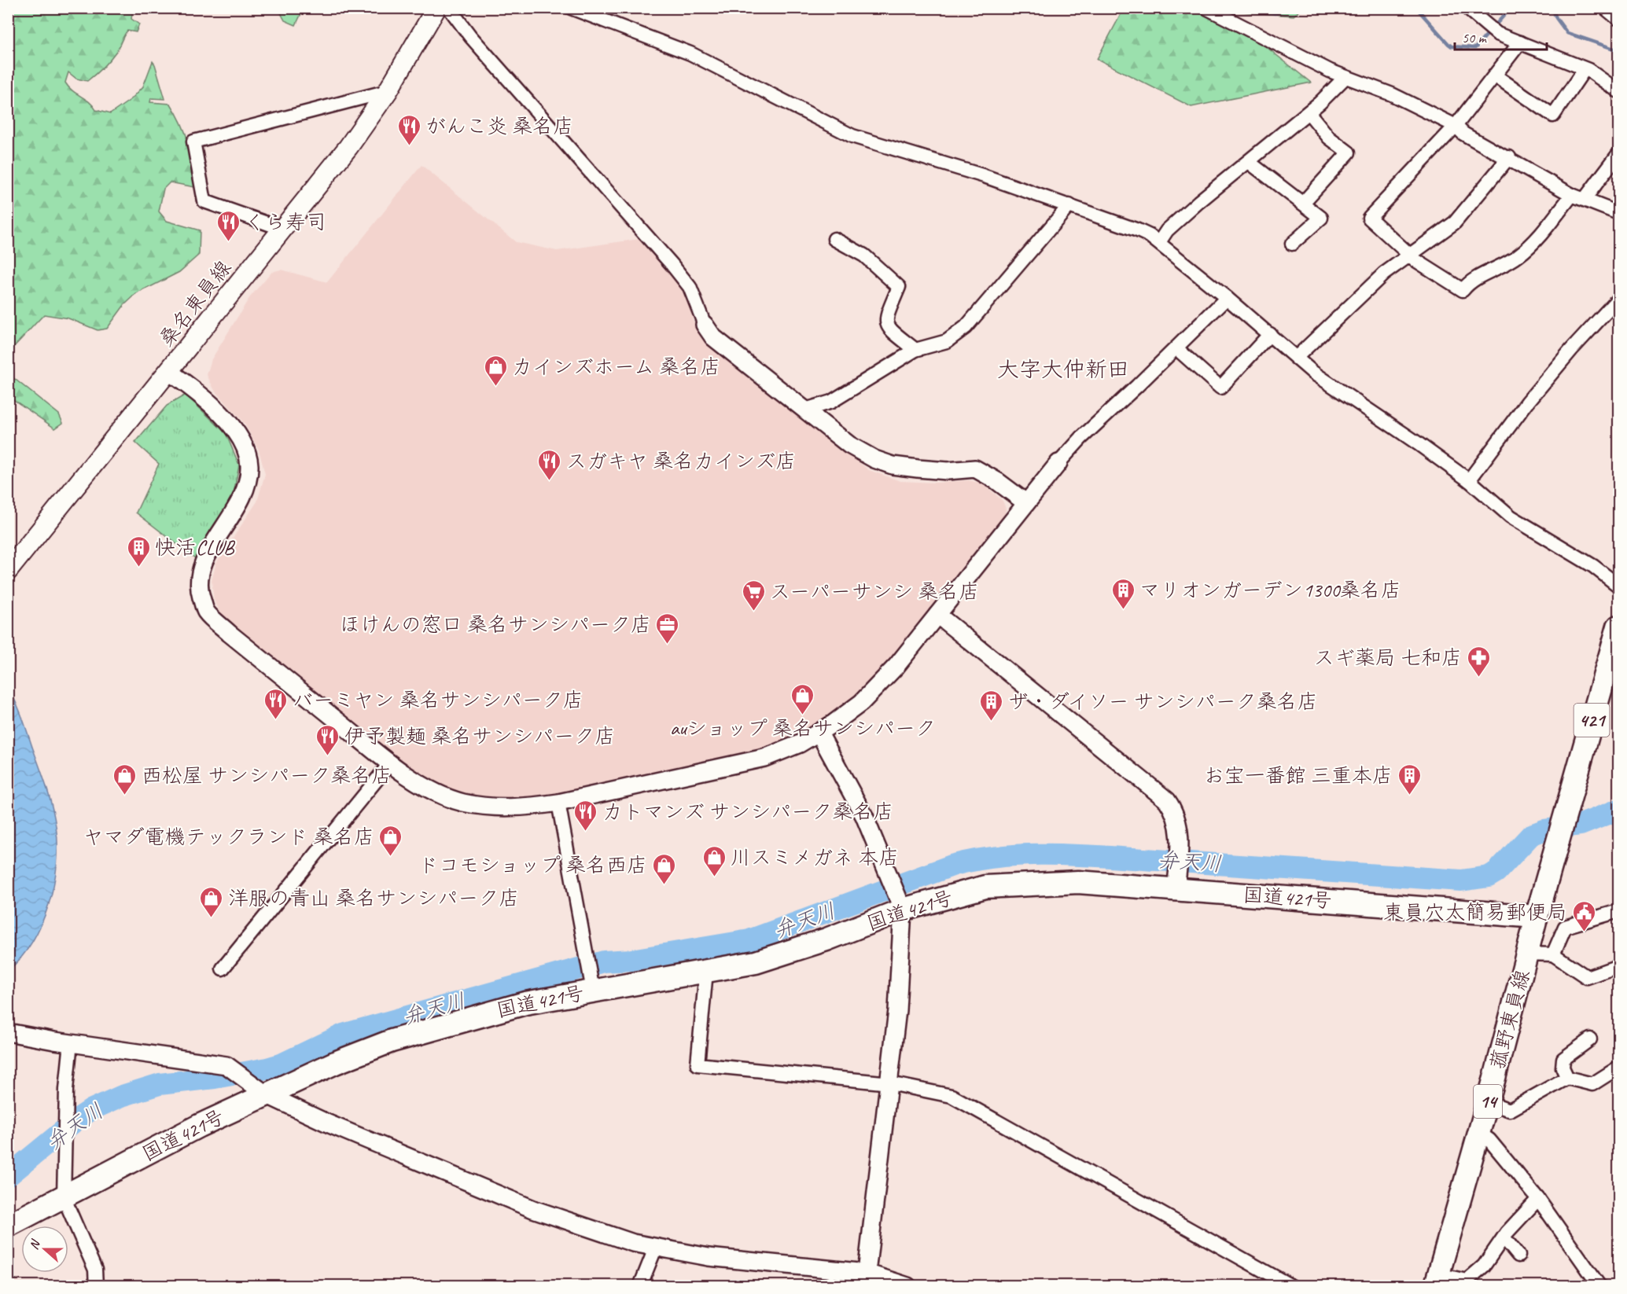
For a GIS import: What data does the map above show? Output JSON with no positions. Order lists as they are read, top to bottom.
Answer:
{
  "streets": {
    "highway": ["421", "国道421号"],
    "main road": ["桑名東員線", "菰野東員線", "14"]
  },
  "crossings": [
    ["421", "国道421号"],
    ["421", "菰野東員線"],
    ["国道421号", "菰野東員線"]
  ],
  "districts": ["大字大仲新田"],
  "water": ["弁天川"],
  "places": {
    "restaurant": [
      "がんこ炎 桑名店",
      "くら寿司",
      "スガキヤ 桑名カインズ店",
      "バーミヤン 桑名サンシパーク店",
      "伊予製麺 桑名サンシパーク店",
      "カトマンズ サンシパーク桑名店"
    ],
    "shop": [
      "カインズホーム 桑名店",
      "auショップ 桑名サンシパーク",
      "西松屋 サンシパーク桑名店",
      "ヤマダ電機テックランド 桑名店",
      "川スミメガネ 本店",
      "ドコモショップ 桑名西店",
      "洋服の青山 桑名サンシパーク店"
    ],
    "building": [
      "快活CLUB",
      "マリオンガーデン1300桑名店",
      "ザ・ダイソー サンシパーク桑名店",
      "お宝一番館 三重本店"
    ],
    "supermarket": ["スーパーサンシ 桑名店"],
    "office": ["ほけんの窓口 桑名サンシパーク店"],
    "pharmacy": ["スギ薬局 七和店"],
    "public building": ["東員穴太簡易郵便局"]
  },
  "scale_bar": "50 m",
  "north": "left"
}
